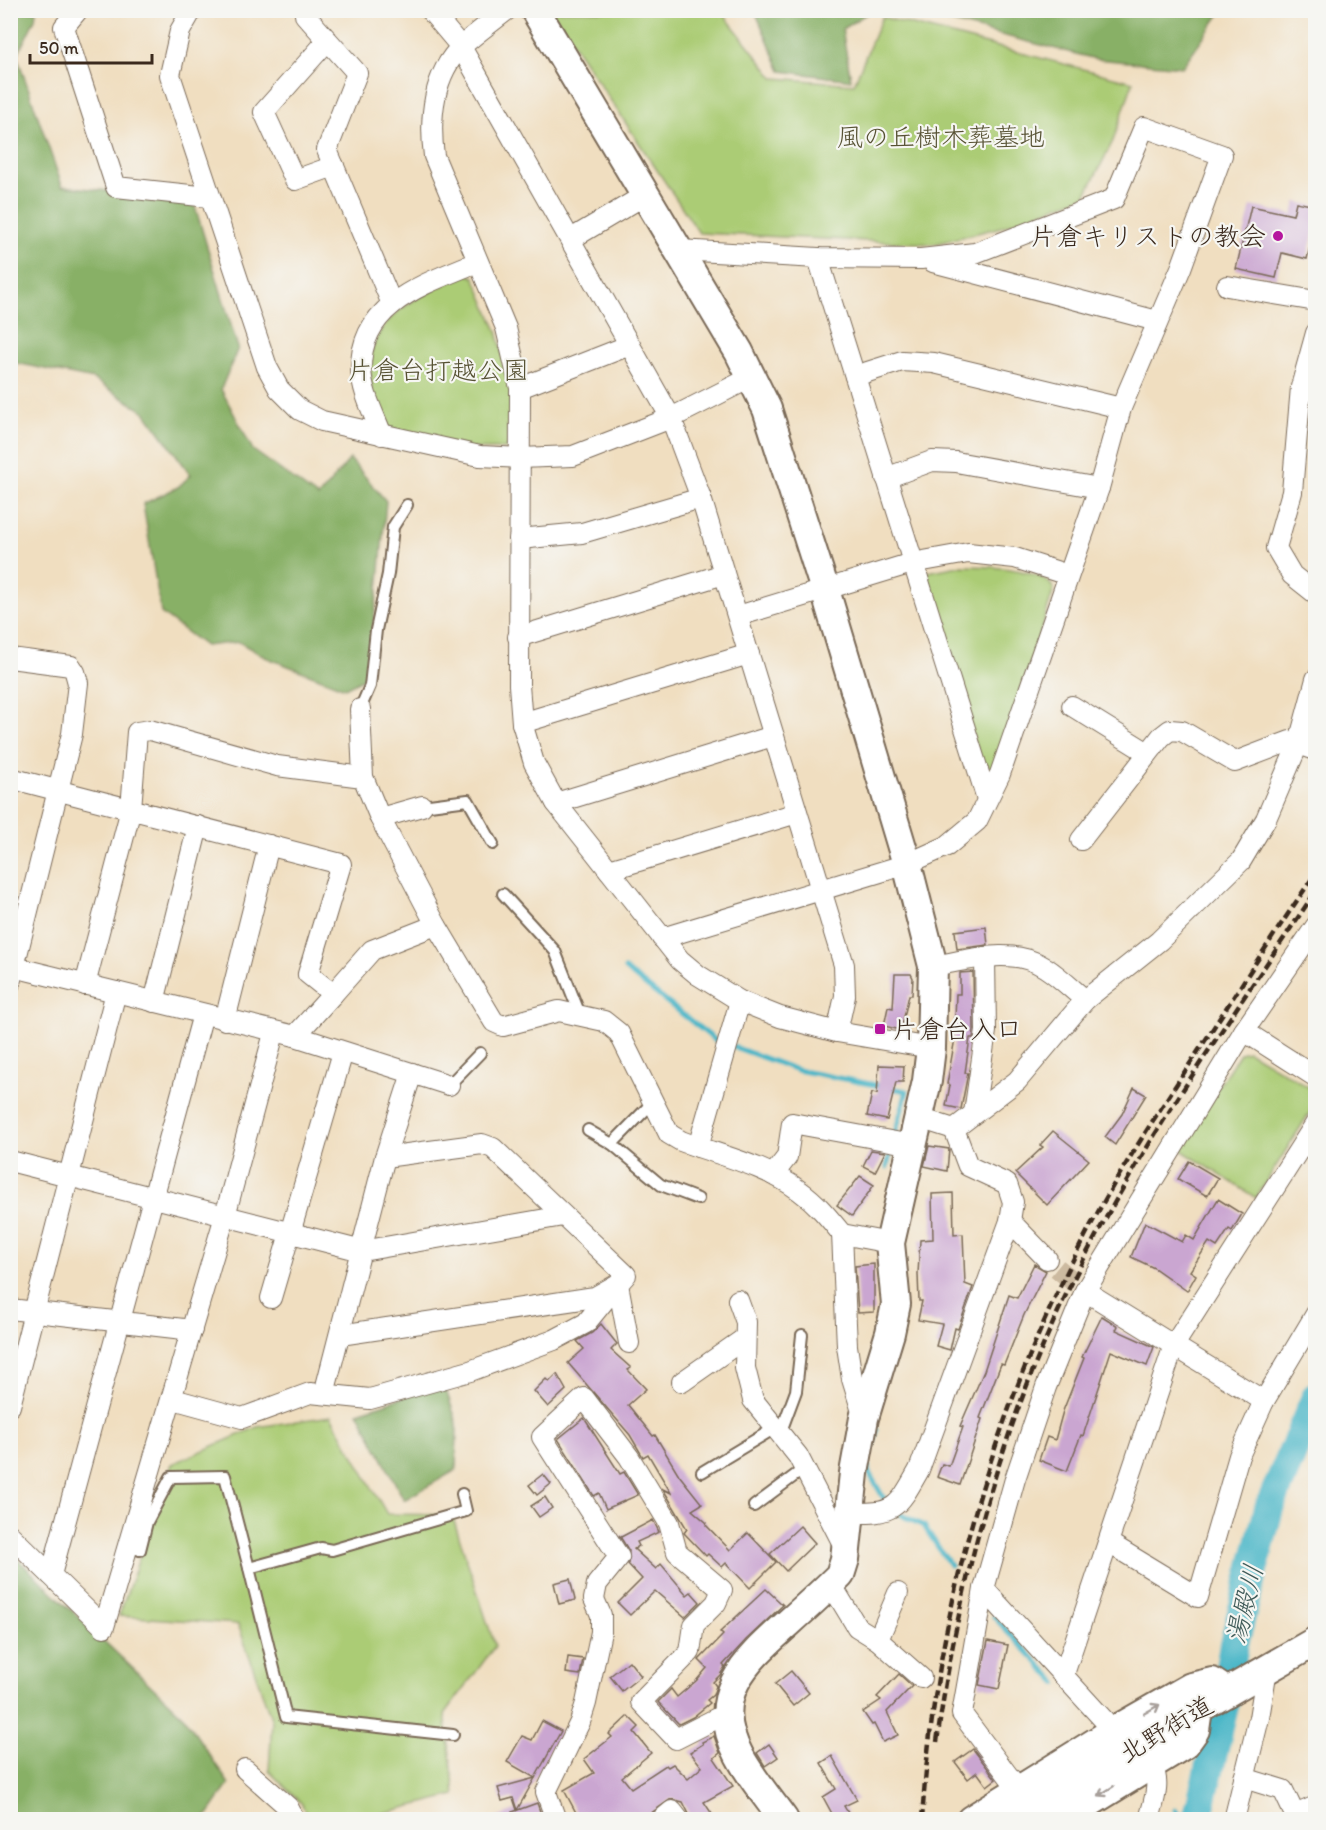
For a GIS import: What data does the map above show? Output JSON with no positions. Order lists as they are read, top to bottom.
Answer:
{
  "streets": {
    "street": ["北野街道"]
  },
  "water": ["湯殿川"],
  "parks": ["風の丘樹木葬墓地", "片倉台打越公園"],
  "places": {
    "other": ["片倉キリストの教会"],
    "transit": ["片倉台入口"]
  },
  "scale_bar": "50 m"
}
